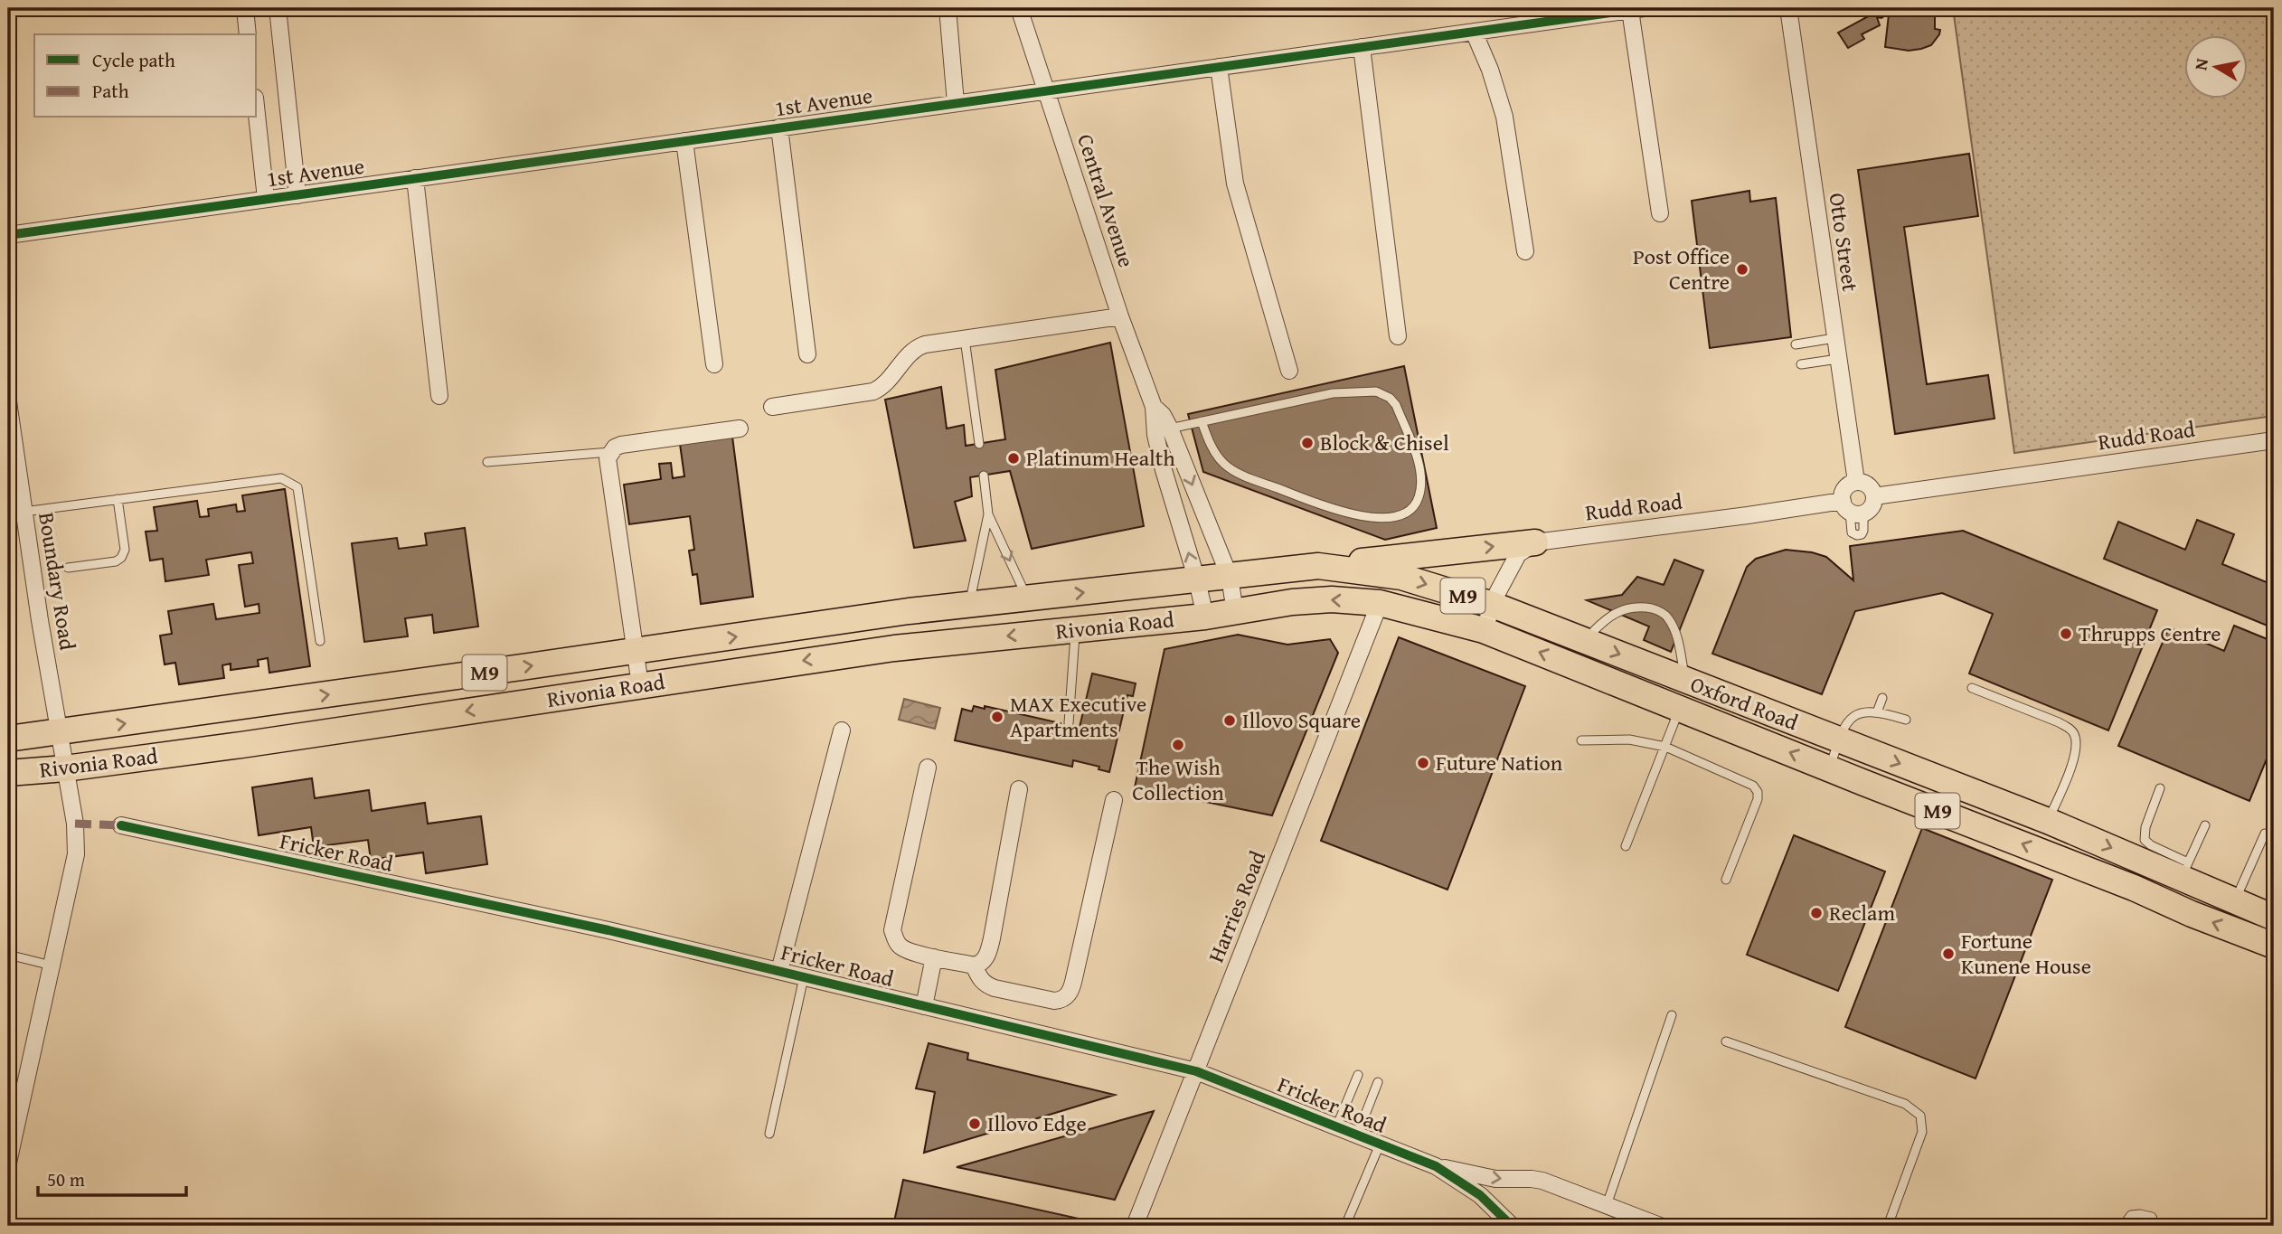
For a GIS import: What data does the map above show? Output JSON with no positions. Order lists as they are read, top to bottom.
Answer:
{
  "streets": {
    "main road": ["M9", "Rivonia Road", "Oxford Road"],
    "street": [
      "1st Avenue",
      "Central Avenue",
      "Otto Street",
      "Rudd Road",
      "Boundary Road",
      "Fricker Road",
      "Harries Road"
    ]
  },
  "crossings": [
    ["1st Avenue", "Central Avenue"],
    ["Central Avenue", "Rivonia Road"],
    ["Central Avenue", "Oxford Road"],
    ["Otto Street", "Rudd Road"],
    ["Boundary Road", "Rivonia Road"],
    ["Rivonia Road", "Oxford Road"],
    ["Oxford Road", "Harries Road"],
    ["Fricker Road", "Harries Road"]
  ],
  "places": [
    "Post Office Centre",
    "Block & Chisel",
    "Platinum Health",
    "Thrupps Centre",
    "MAX Executive Apartments",
    "Illovo Square",
    "The Wish Collection",
    "Future Nation",
    "Reclam",
    "Fortune Kunene House",
    "Illovo Edge"
  ],
  "legend": ["Cycle path", "Path"],
  "scale_bar": "50 m",
  "north": "left"
}
